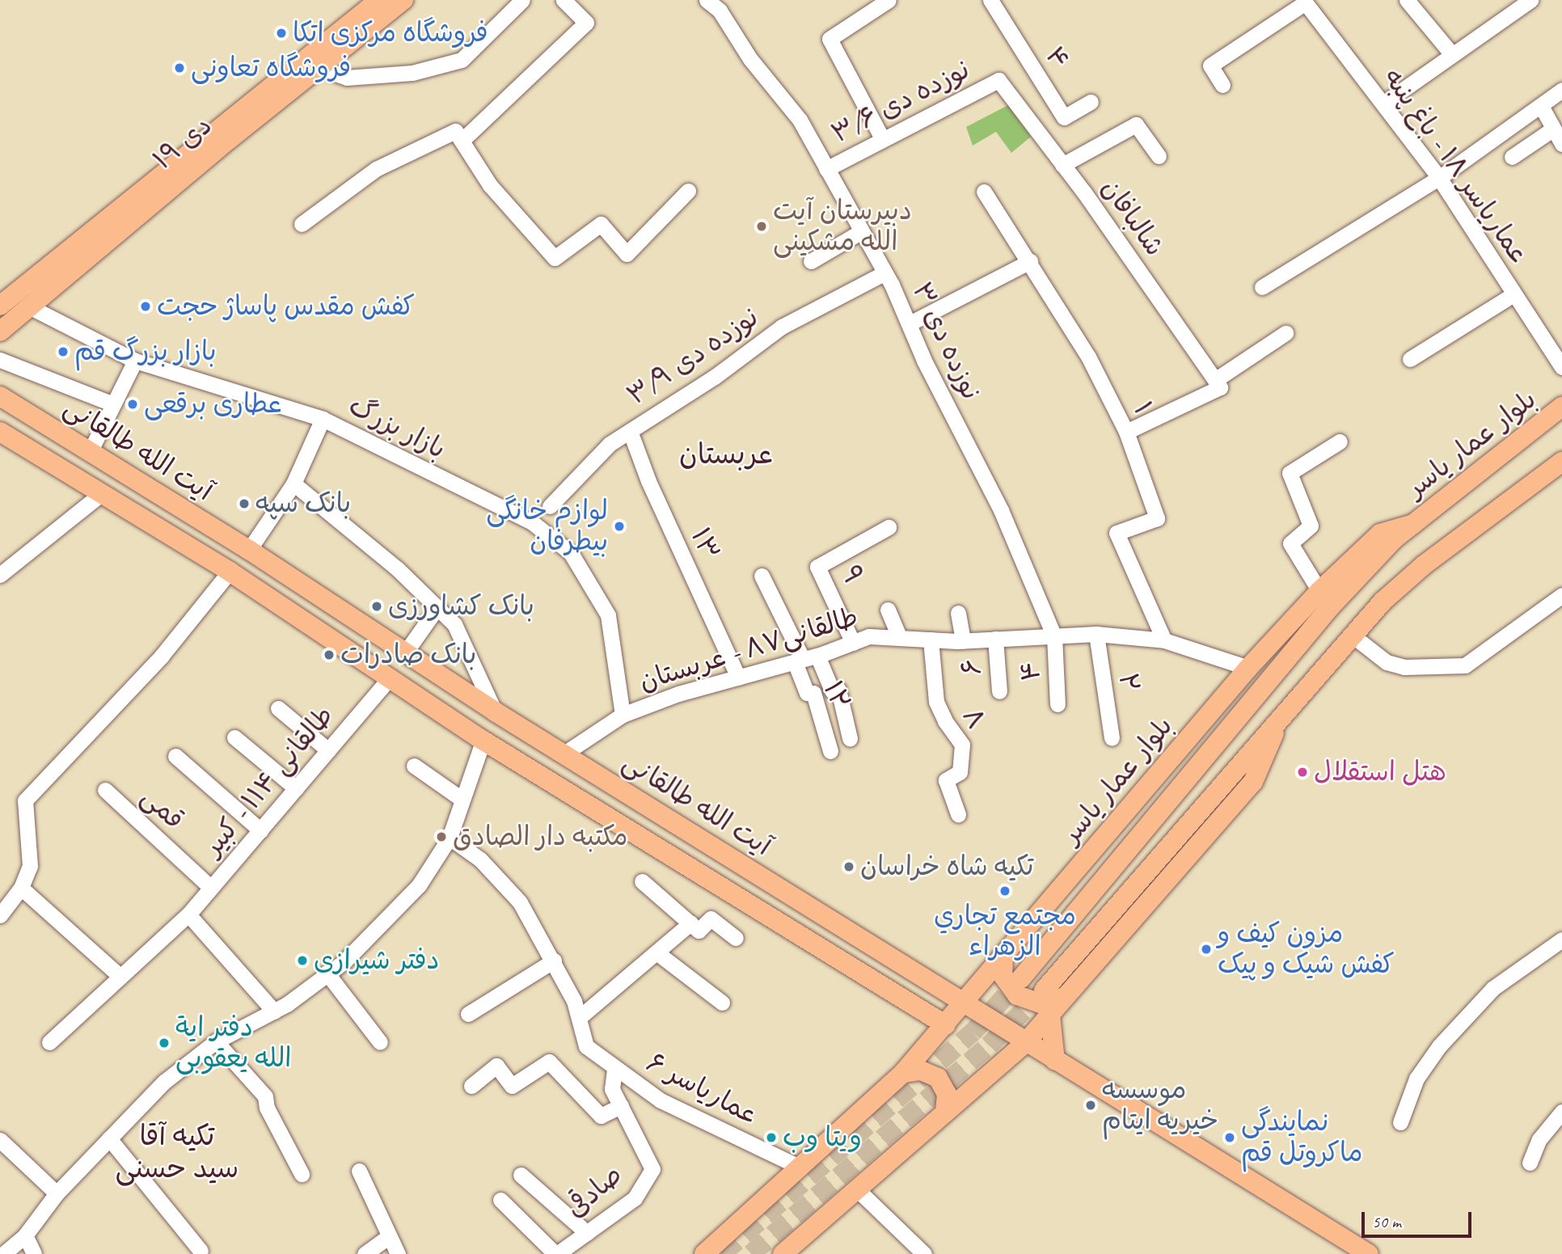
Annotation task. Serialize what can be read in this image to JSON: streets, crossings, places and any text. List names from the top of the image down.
{
  "streets": {
    "main road": ["۱۹ دی", "بلوار عمار یاسر", "آیت الله طالقانی"],
    "street": [
      "۴",
      "نوزده دی ۳/۶",
      "عماریاسر ۱۸ - باغ پنبه",
      "شالبافان",
      "نوزده دی ۳",
      "نوزده دی ۳/۹",
      "۱",
      "بازار بزرگ",
      "۱۳",
      "۹",
      "طالقانی۸۷ - عربستان",
      "۶",
      "۲",
      "۱۲",
      "۸",
      "طالقانی ۱۱۴ - کبیر",
      "قمی",
      "عماریاسر ۶",
      "صادقی"
    ]
  },
  "crossings": [
    ["۴", "نوزده دی ۳"],
    ["۴", "طالقانی۸۷ - عربستان"],
    ["نوزده دی ۳/۶", "شالبافان"],
    ["نوزده دی ۳/۶", "نوزده دی ۳"],
    ["۱۹ دی", "بازار بزرگ"],
    ["نوزده دی ۳", "نوزده دی ۳/۹"],
    ["نوزده دی ۳", "طالقانی۸۷ - عربستان"],
    ["نوزده دی ۳/۹", "۱۳"],
    ["۱", "طالقانی۸۷ - عربستان"],
    ["بازار بزرگ", "طالقانی۸۷ - عربستان"],
    ["بلوار عمار یاسر", "آیت الله طالقانی"],
    ["بلوار عمار یاسر", "طالقانی۸۷ - عربستان"],
    ["بلوار عمار یاسر", "عماریاسر ۶"],
    ["آیت الله طالقانی", "طالقانی۸۷ - عربستان"],
    ["آیت الله طالقانی", "طالقانی ۱۱۴ - کبیر"],
    ["۱۳", "طالقانی۸۷ - عربستان"],
    ["۹", "طالقانی۸۷ - عربستان"],
    ["طالقانی۸۷ - عربستان", "۶"],
    ["طالقانی۸۷ - عربستان", "۲"],
    ["طالقانی۸۷ - عربستان", "۱۲"],
    ["طالقانی۸۷ - عربستان", "۸"],
    ["طالقانی ۱۱۴ - کبیر", "قمی"],
    ["عماریاسر ۶", "صادقی"]
  ],
  "districts": ["عربستان", "تکیه آقا سید حسنی"],
  "places": [
    "فروشگاه مرکزی اتکا",
    "فروشگاه تعاونی",
    "دبیرستان آیت الله مشکینی",
    "کفش مقدس پاساژ حجت",
    "بازار بزرگ قم",
    "عطاری برقعی",
    "بانک سپه",
    "لوازم خانگی بیطرفان",
    "بانک کشاورزی",
    "بانک صادرات",
    "هتل استقلال",
    "مکتبه دار الصادق",
    "تکیه شاه خراسان",
    "مجتمع تجاري الزهراء",
    "مزون کیف و کفش شیک و پیک",
    "دفتر شیرازی",
    "دفتر ایة الله یعقوبی",
    "موسسه خیریه ایتام",
    "ویتا وب",
    "نمایندگی ماکروتل قم"
  ],
  "scale_bar": "50 m"
}
